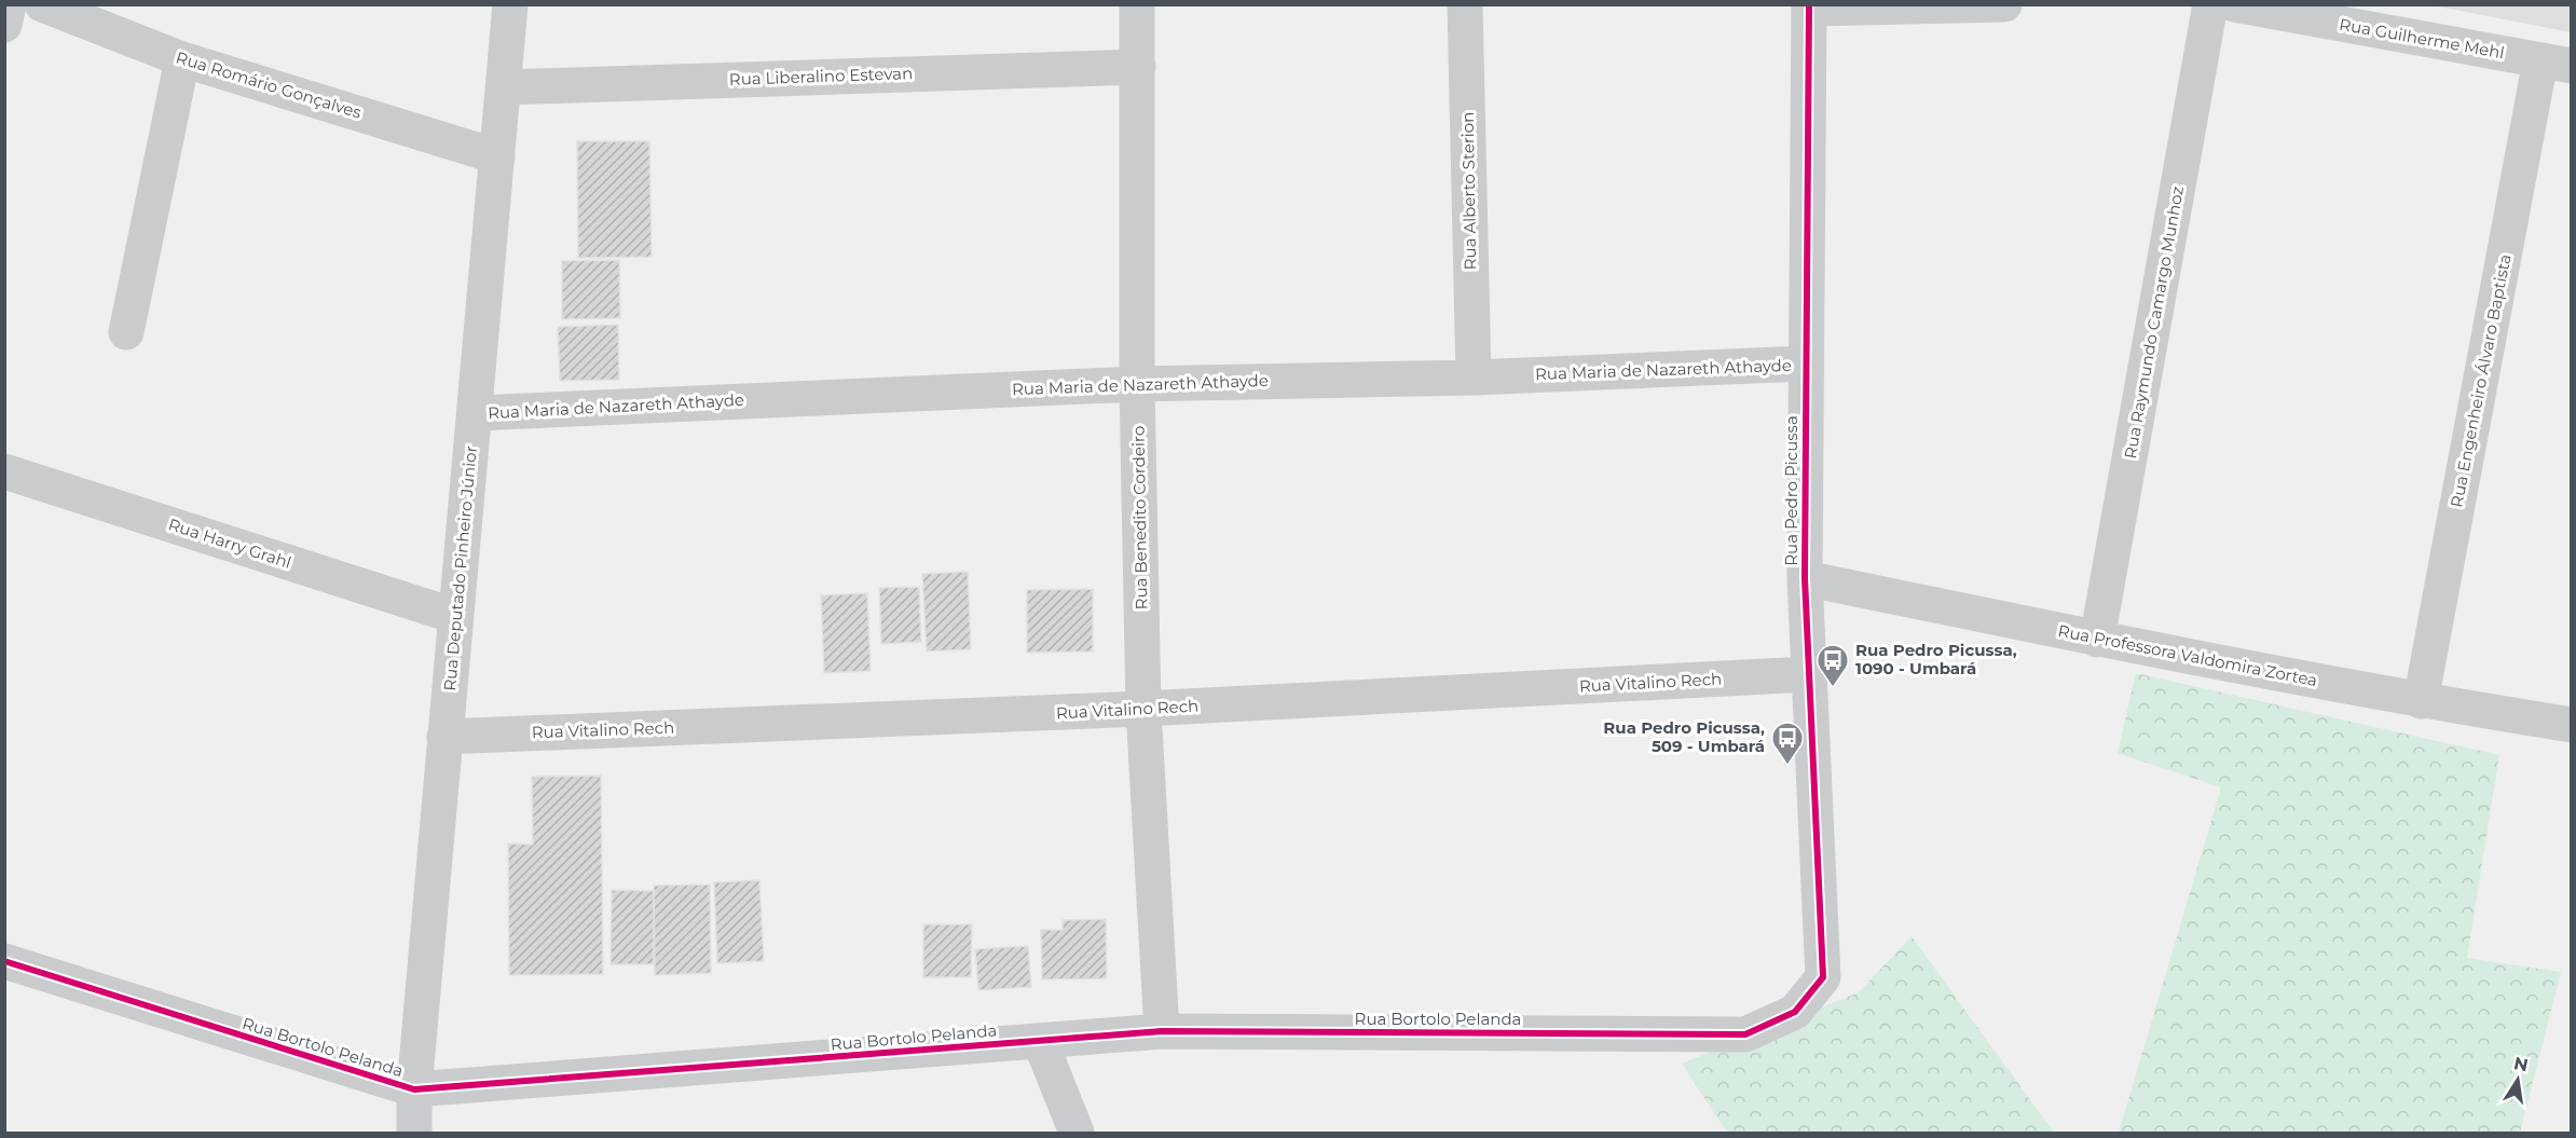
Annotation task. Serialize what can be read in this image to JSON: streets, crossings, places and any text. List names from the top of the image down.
{
  "streets": {
    "street": [
      "Rua Guilherme Mehl",
      "Rua Liberalino Estevan",
      "Rua Romário Gonçalves",
      "Rua Alberto Sterion",
      "Rua Raymundo Camargo Munhoz",
      "Rua Maria de Nazareth Athayde",
      "Rua Engenheiro Álvaro Baptista",
      "Rua Pedro Picussa",
      "Rua Benedito Cordeiro",
      "Rua Harry Grahl",
      "Rua Deputado Pinheiro Júnior",
      "Rua Professora Valdomira Zortea",
      "Rua Vitalino Rech",
      "Rua Bortolo Pelanda"
    ]
  },
  "crossings": [
    ["Rua Guilherme Mehl", "Rua Engenheiro Álvaro Baptista"],
    ["Rua Liberalino Estevan", "Rua Benedito Cordeiro"],
    ["Rua Liberalino Estevan", "Rua Deputado Pinheiro Júnior"],
    ["Rua Romário Gonçalves", "Rua Deputado Pinheiro Júnior"],
    ["Rua Alberto Sterion", "Rua Maria de Nazareth Athayde"],
    ["Rua Raymundo Camargo Munhoz", "Rua Professora Valdomira Zortea"],
    ["Rua Maria de Nazareth Athayde", "Rua Pedro Picussa"],
    ["Rua Maria de Nazareth Athayde", "Rua Benedito Cordeiro"],
    ["Rua Maria de Nazareth Athayde", "Rua Deputado Pinheiro Júnior"],
    ["Rua Engenheiro Álvaro Baptista", "Rua Professora Valdomira Zortea"],
    ["Rua Pedro Picussa", "Rua Professora Valdomira Zortea"],
    ["Rua Pedro Picussa", "Rua Vitalino Rech"],
    ["Rua Pedro Picussa", "Rua Bortolo Pelanda"],
    ["Rua Benedito Cordeiro", "Rua Vitalino Rech"],
    ["Rua Benedito Cordeiro", "Rua Bortolo Pelanda"],
    ["Rua Harry Grahl", "Rua Deputado Pinheiro Júnior"],
    ["Rua Deputado Pinheiro Júnior", "Rua Vitalino Rech"],
    ["Rua Deputado Pinheiro Júnior", "Rua Bortolo Pelanda"]
  ],
  "places": {
    "bus stop": ["Rua Pedro Picussa, 1090 - Umbará", "Rua Pedro Picussa, 509 - Umbará"]
  },
  "north": "top"
}
